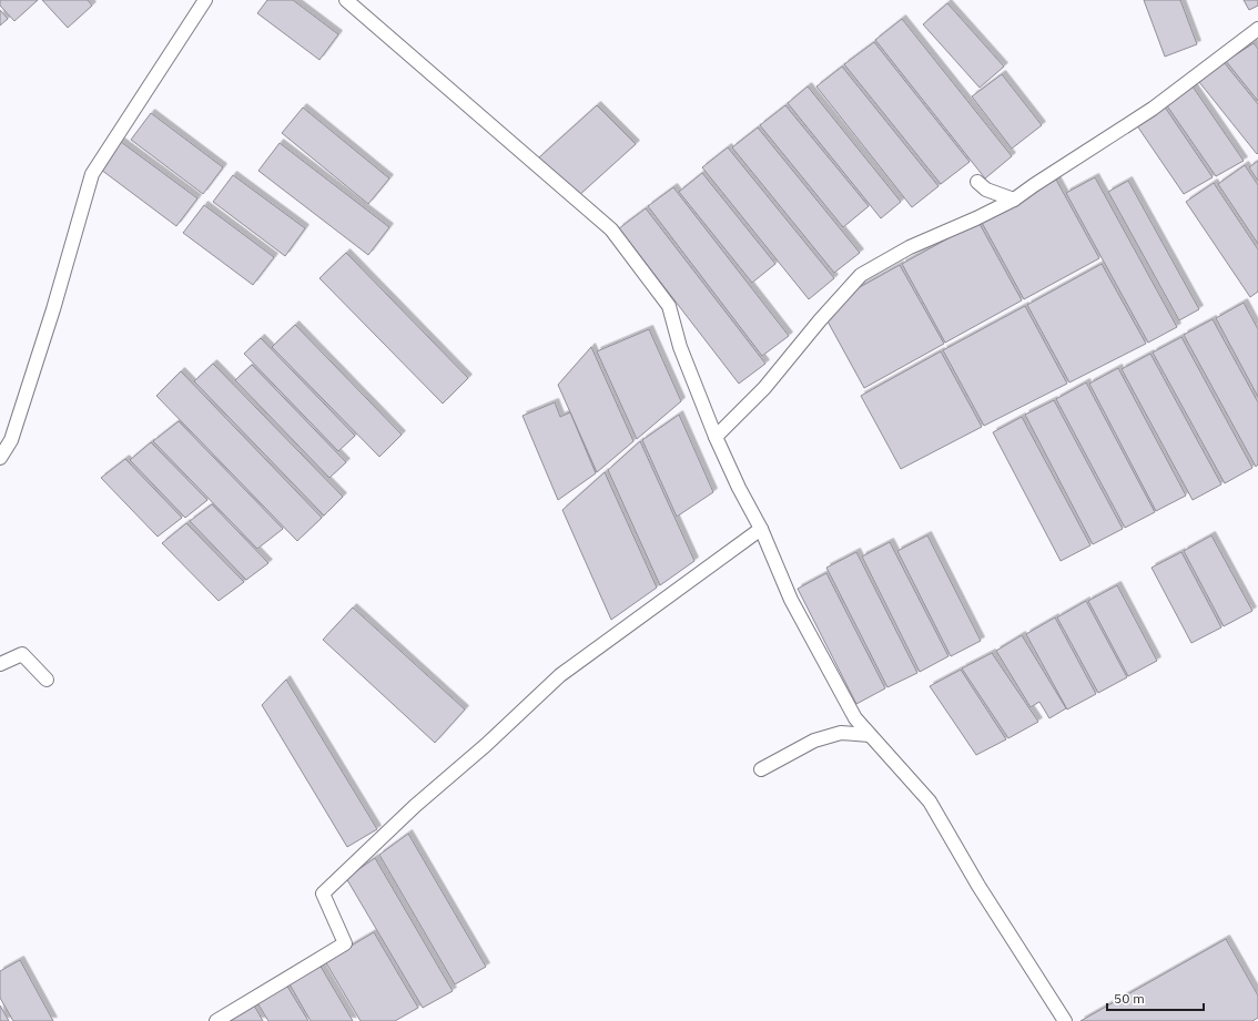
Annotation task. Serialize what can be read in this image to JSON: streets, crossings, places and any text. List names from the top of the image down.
{
  "scale_bar": "50 m"
}
